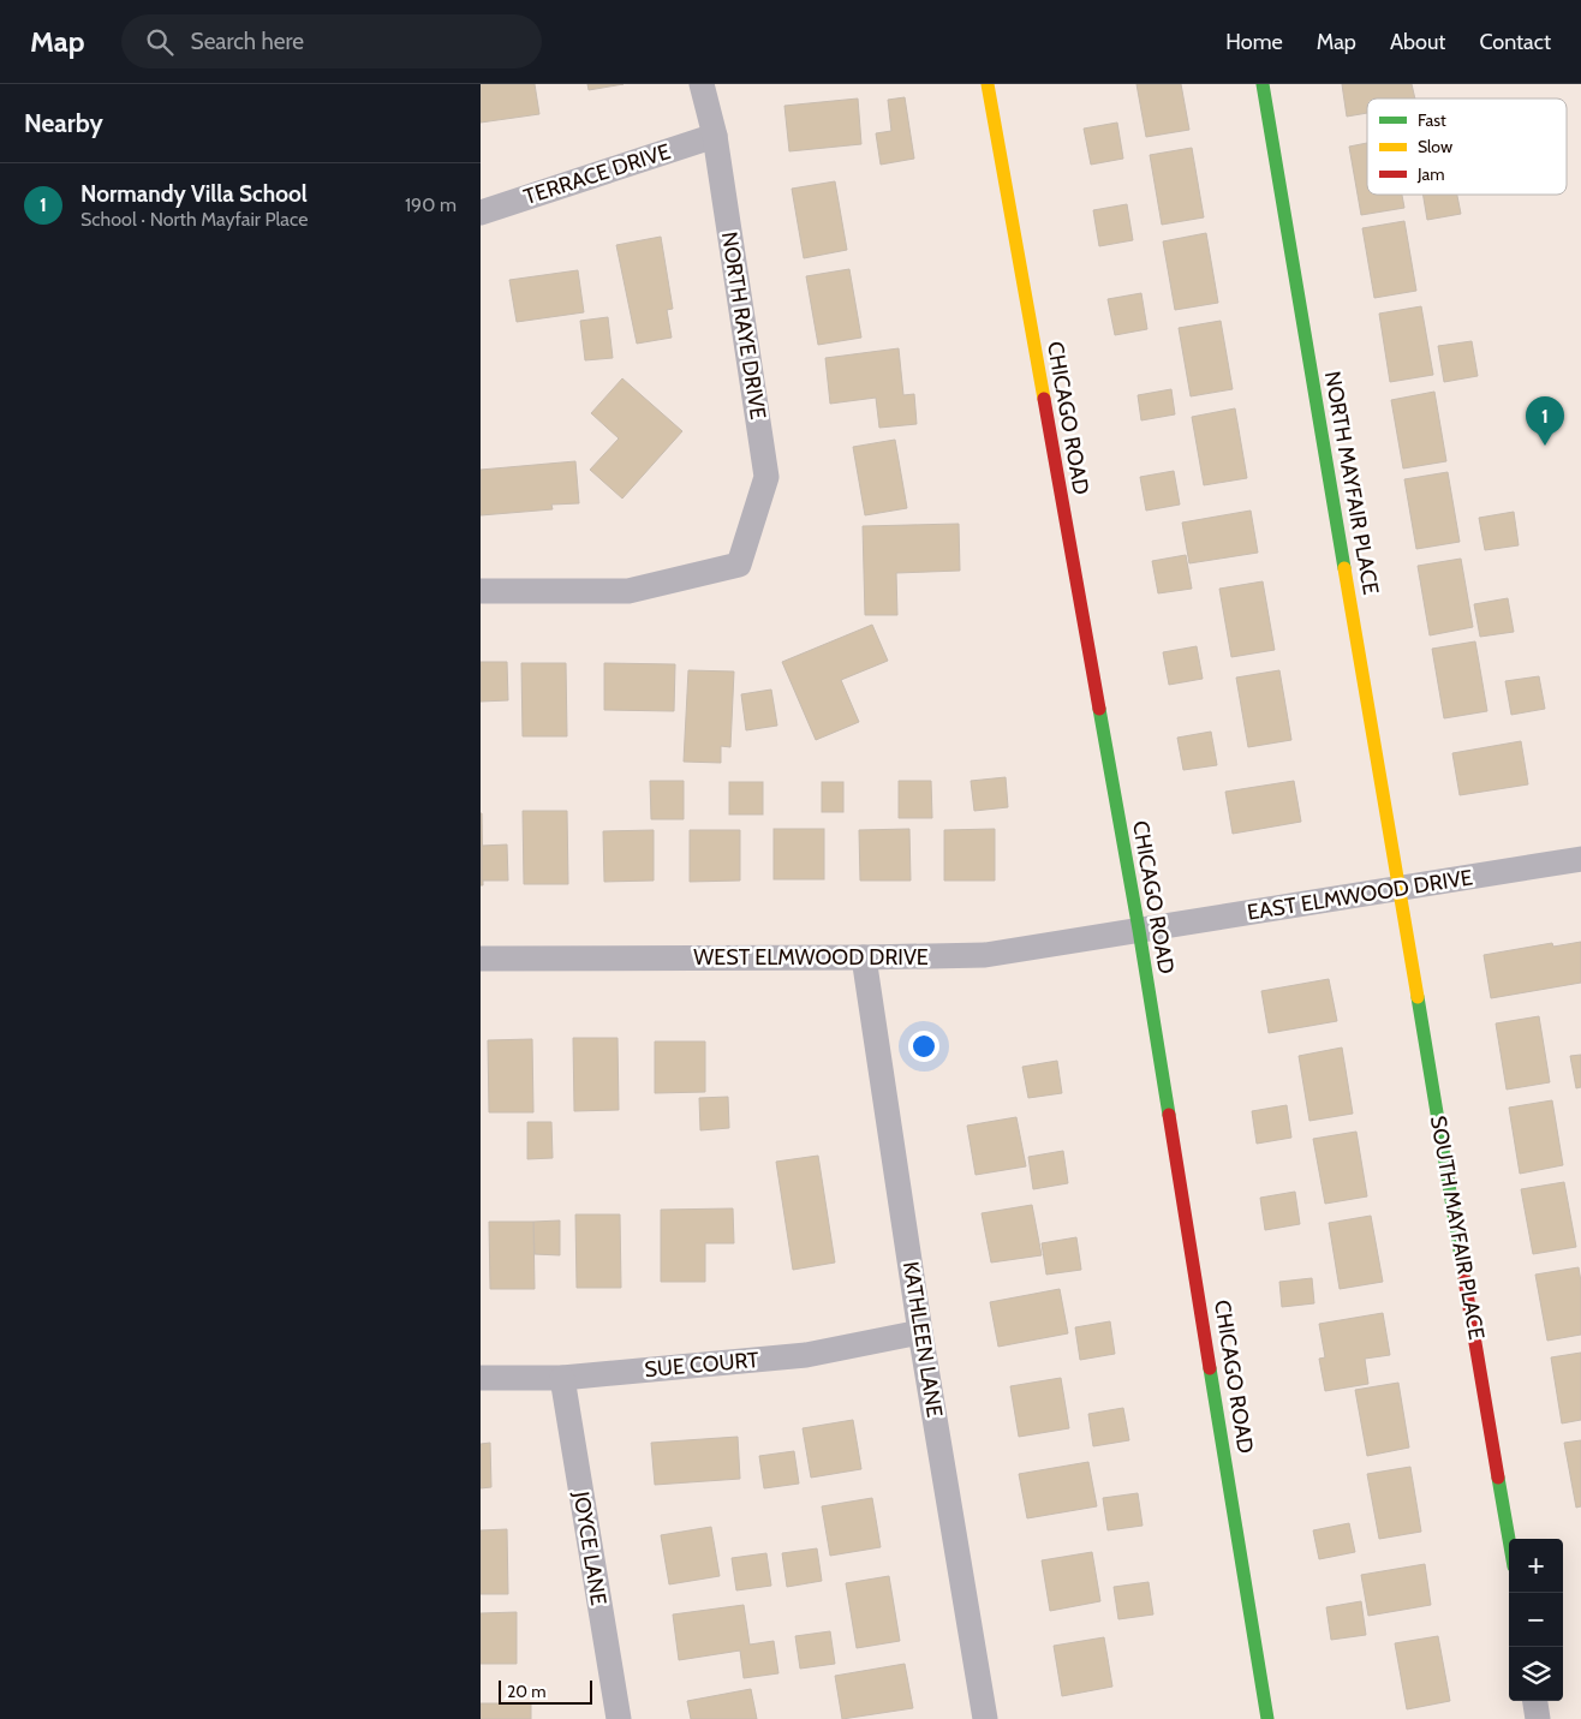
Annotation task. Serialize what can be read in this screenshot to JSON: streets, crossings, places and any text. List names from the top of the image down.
{
  "streets": {
    "street": [
      "TERRACE DRIVE",
      "NORTH RAYE DRIVE",
      "CHICAGO ROAD",
      "NORTH MAYFAIR PLACE",
      "EAST ELMWOOD DRIVE",
      "WEST ELMWOOD DRIVE",
      "SOUTH MAYFAIR PLACE",
      "KATHLEEN LANE",
      "SUE COURT",
      "JOYCE LANE"
    ]
  },
  "crossings": [
    ["TERRACE DRIVE", "NORTH RAYE DRIVE"],
    ["CHICAGO ROAD", "EAST ELMWOOD DRIVE"],
    ["CHICAGO ROAD", "WEST ELMWOOD DRIVE"],
    ["NORTH MAYFAIR PLACE", "EAST ELMWOOD DRIVE"],
    ["NORTH MAYFAIR PLACE", "SOUTH MAYFAIR PLACE"],
    ["EAST ELMWOOD DRIVE", "WEST ELMWOOD DRIVE"],
    ["EAST ELMWOOD DRIVE", "SOUTH MAYFAIR PLACE"],
    ["WEST ELMWOOD DRIVE", "KATHLEEN LANE"],
    ["KATHLEEN LANE", "SUE COURT"],
    ["SUE COURT", "JOYCE LANE"]
  ],
  "legend": ["Fast", "Slow", "Jam"],
  "scale_bar": "20 m",
  "page": {
    "header": "Map",
    "search": "Search here",
    "nav": [
      "Home",
      "Map",
      "About",
      "Contact"
    ],
    "heading": "Nearby",
    "list": [
      {
        "mark": "1",
        "name": "Normandy Villa School",
        "note": "School · North Mayfair Place",
        "value": "190 m"
      }
    ],
    "pins": "1",
    "map_buttons": ["+", "−"],
    "scale": "20 m"
  }
}
